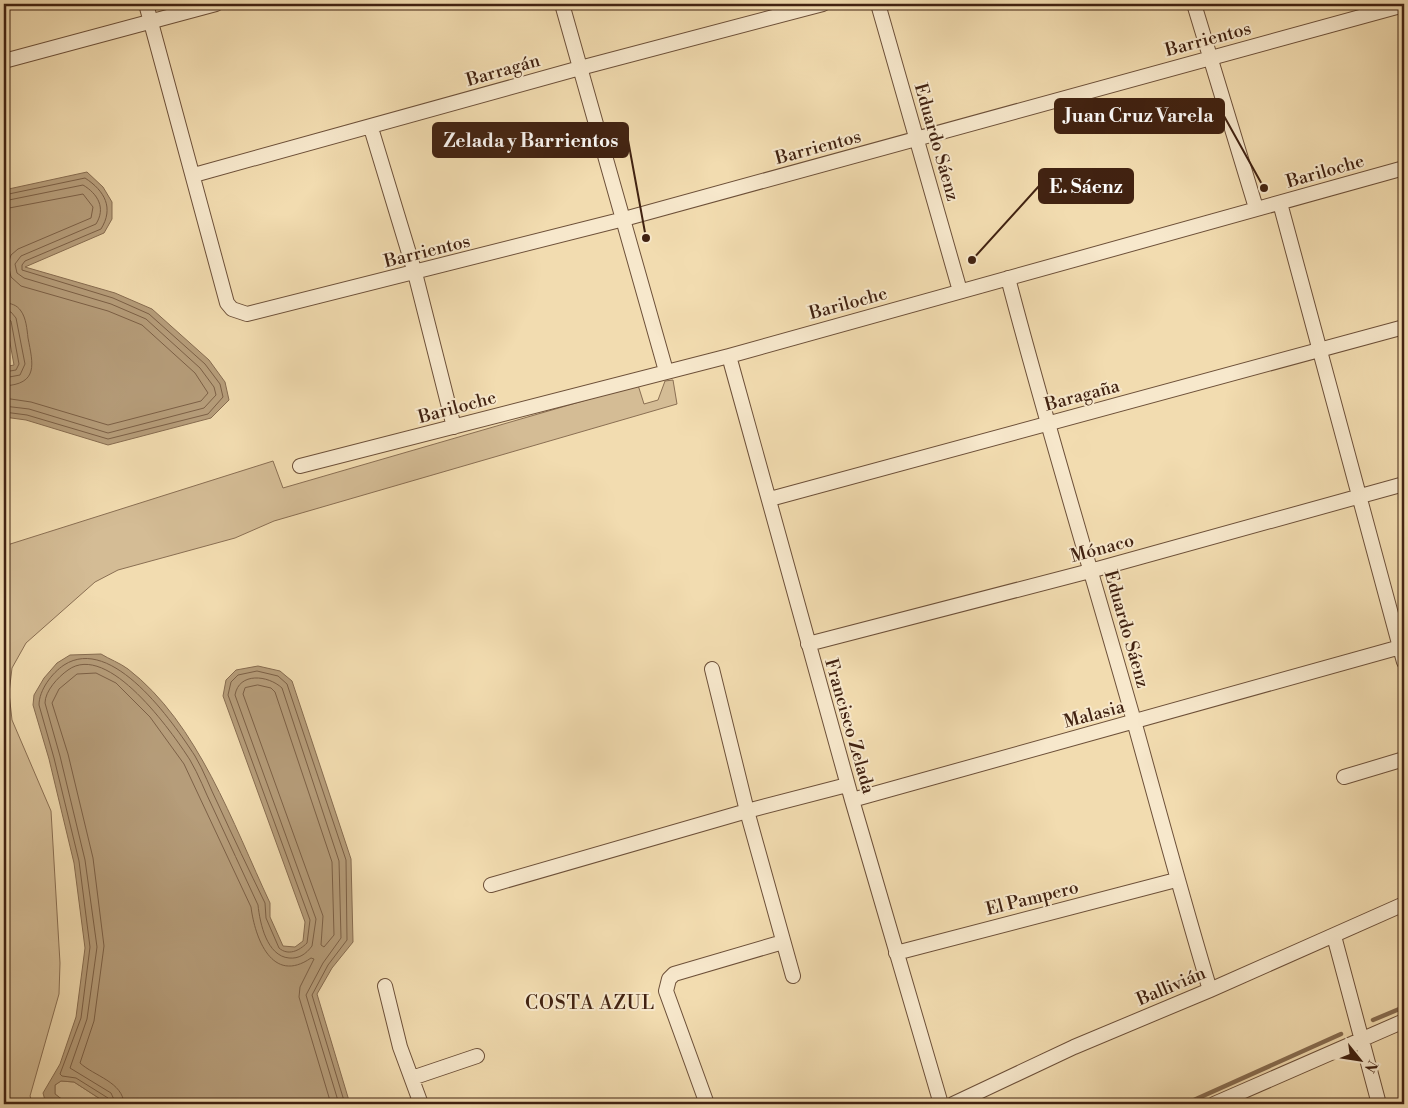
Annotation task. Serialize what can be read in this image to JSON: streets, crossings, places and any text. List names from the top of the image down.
{
  "streets": {
    "street": [
      "Barrientos",
      "Barragán",
      "Eduardo Sáenz",
      "Bariloche",
      "Baragaña",
      "Mónaco",
      "Malasia",
      "Francisco Zelada",
      "El Pampero",
      "Ballivián"
    ]
  },
  "crossings": [
    ["Barrientos", "Barragán"],
    ["Barrientos", "Eduardo Sáenz"],
    ["Eduardo Sáenz", "Bariloche"],
    ["Eduardo Sáenz", "Baragaña"],
    ["Eduardo Sáenz", "Mónaco"],
    ["Eduardo Sáenz", "Malasia"],
    ["Eduardo Sáenz", "El Pampero"],
    ["Eduardo Sáenz", "Ballivián"],
    ["Bariloche", "Francisco Zelada"],
    ["Baragaña", "Francisco Zelada"],
    ["Mónaco", "Francisco Zelada"],
    ["Malasia", "Francisco Zelada"],
    ["Francisco Zelada", "El Pampero"]
  ],
  "districts": ["COSTA AZUL"],
  "places": ["Juan Cruz Varela", "Zelada y Barrientos", "E. Sáenz"],
  "north": "bottom right"
}
